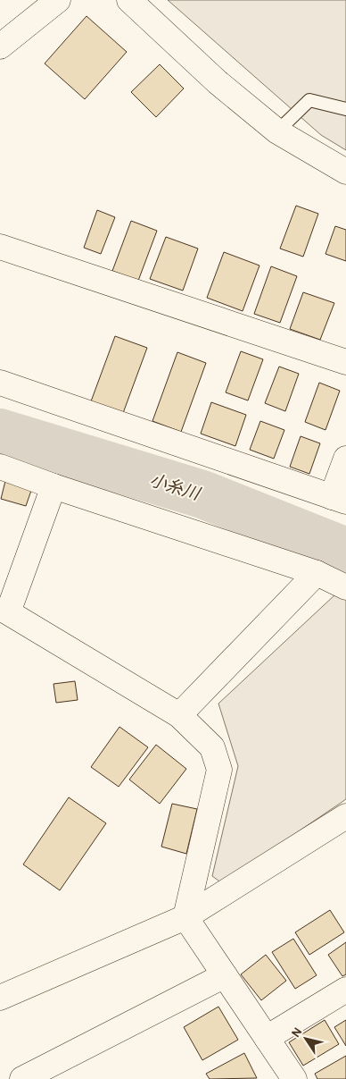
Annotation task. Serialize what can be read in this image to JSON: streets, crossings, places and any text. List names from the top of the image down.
{
  "water": ["小糸川"],
  "north": "top left"
}
